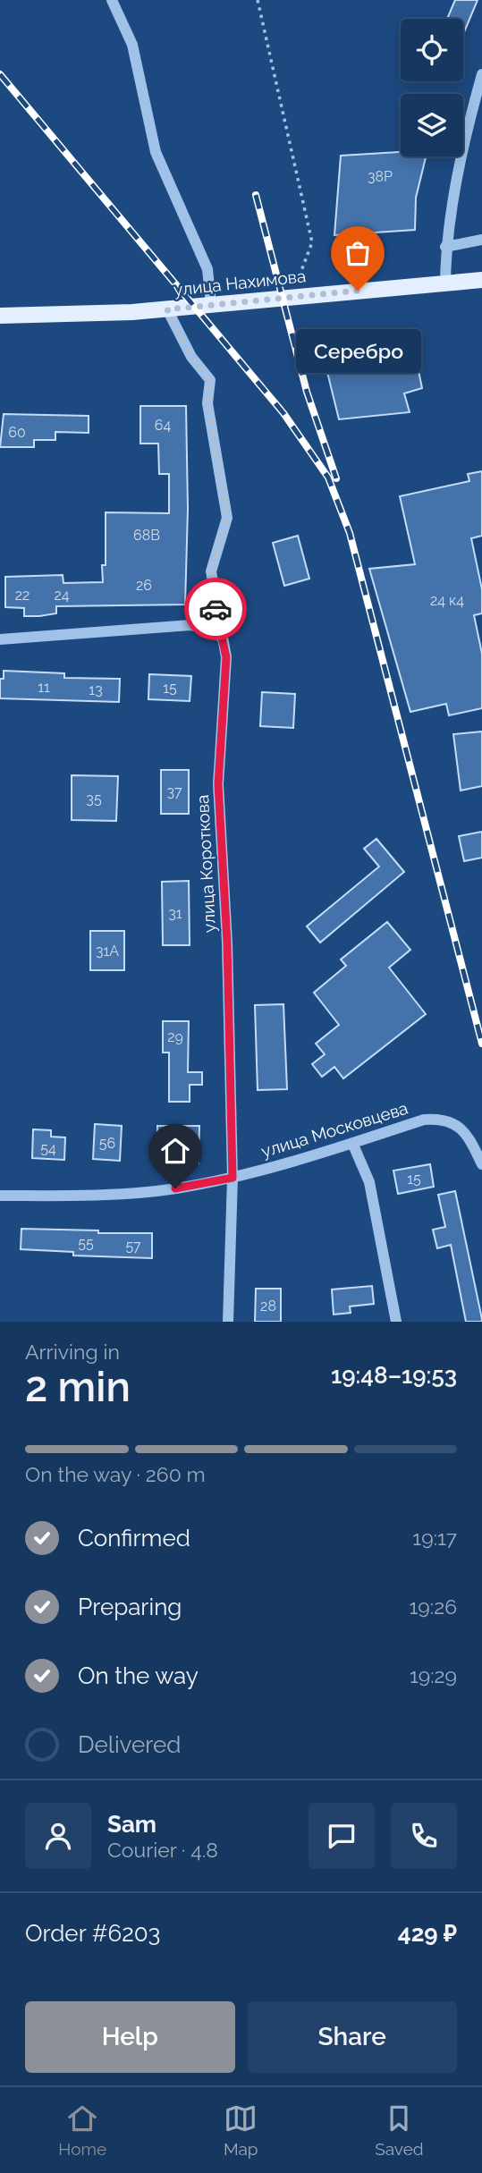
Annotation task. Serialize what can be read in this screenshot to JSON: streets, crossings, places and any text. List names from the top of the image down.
{
  "streets": {
    "main road": ["улица Нахимова"],
    "street": ["улица Короткова", "улица Московцева"]
  },
  "crossings": [
    ["улица Нахимова", "улица Короткова"],
    ["улица Короткова", "улица Московцева"]
  ],
  "places": ["Серебро"],
  "house_numbers": [
    "38Р",
    "64",
    "60",
    "68В",
    "26",
    "22",
    "24",
    "24 к4",
    "11",
    "15",
    "13",
    "37",
    "35",
    "31",
    "31А",
    "29",
    "56",
    "54",
    "15",
    "55",
    "57",
    "28"
  ],
  "page": {
    "bubble": "Серебро",
    "heading": ["2 min", "Arriving in", "19:48–19:53"],
    "panel": [
      "Sam",
      "Courier · 4.8",
      "Order #6203",
      "429 ₽"
    ],
    "bar": "On the way · 260 m",
    "list": [
      ["Confirmed", "19:17"],
      ["Preparing", "19:26"],
      ["On the way", "19:29"],
      "Delivered"
    ],
    "buttons": ["Help", "Share"],
    "tabs": ["Home", "Map", "Saved"]
  }
}
